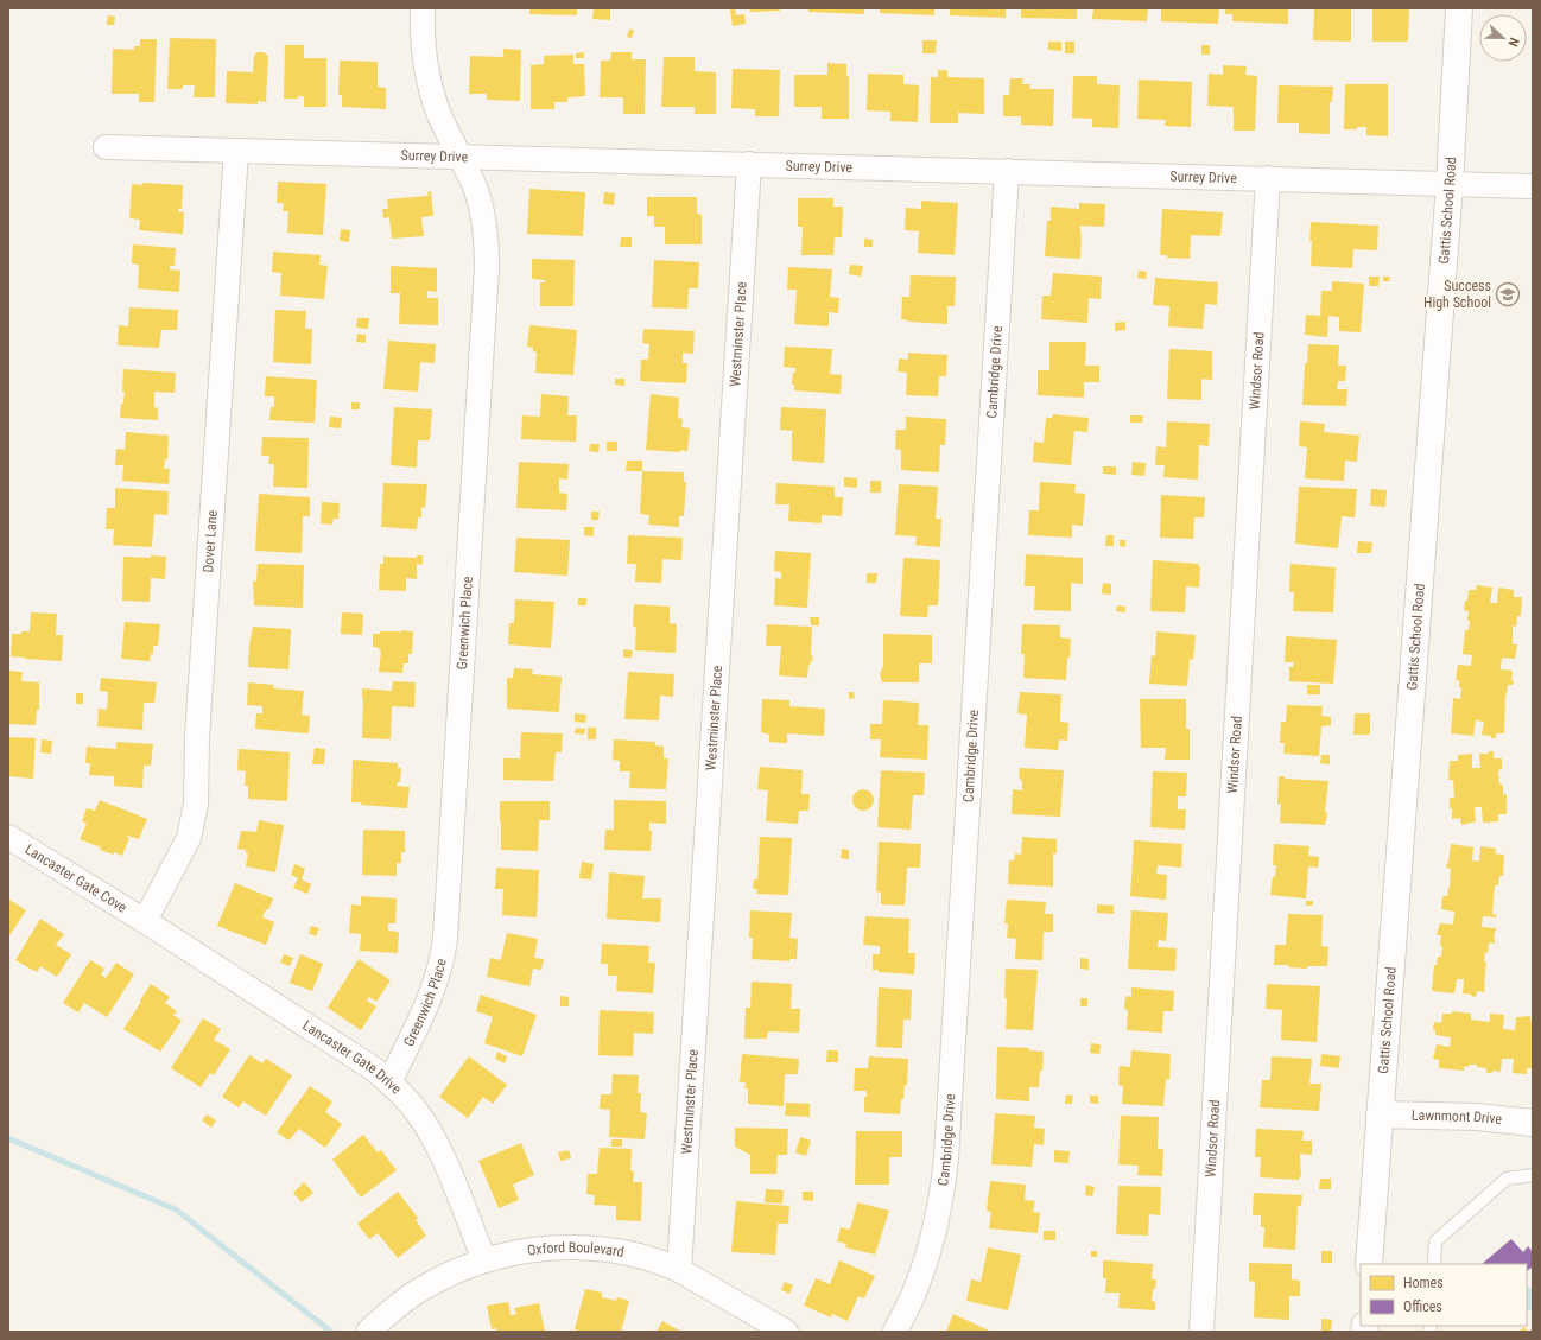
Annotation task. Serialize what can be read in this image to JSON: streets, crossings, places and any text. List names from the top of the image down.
{
  "streets": {
    "main road": ["Gattis School Road", "Lawnmont Drive"],
    "street": [
      "Surrey Drive",
      "Westminster Place",
      "Cambridge Drive",
      "Windsor Road",
      "Dover Lane",
      "Greenwich Place",
      "Lancaster Gate Cove",
      "Lancaster Gate Drive",
      "Oxford Boulevard"
    ]
  },
  "crossings": [
    ["Surrey Drive", "Gattis School Road"],
    ["Surrey Drive", "Westminster Place"],
    ["Surrey Drive", "Cambridge Drive"],
    ["Surrey Drive", "Windsor Road"],
    ["Surrey Drive", "Dover Lane"],
    ["Surrey Drive", "Greenwich Place"],
    ["Gattis School Road", "Lawnmont Drive"],
    ["Westminster Place", "Oxford Boulevard"],
    ["Dover Lane", "Lancaster Gate Cove"],
    ["Dover Lane", "Lancaster Gate Drive"],
    ["Greenwich Place", "Lancaster Gate Drive"],
    ["Lancaster Gate Cove", "Lancaster Gate Drive"],
    ["Lancaster Gate Drive", "Oxford Boulevard"]
  ],
  "places": {
    "school or university": ["Success High School"]
  },
  "legend": ["Homes", "Offices"],
  "north": "right"
}
